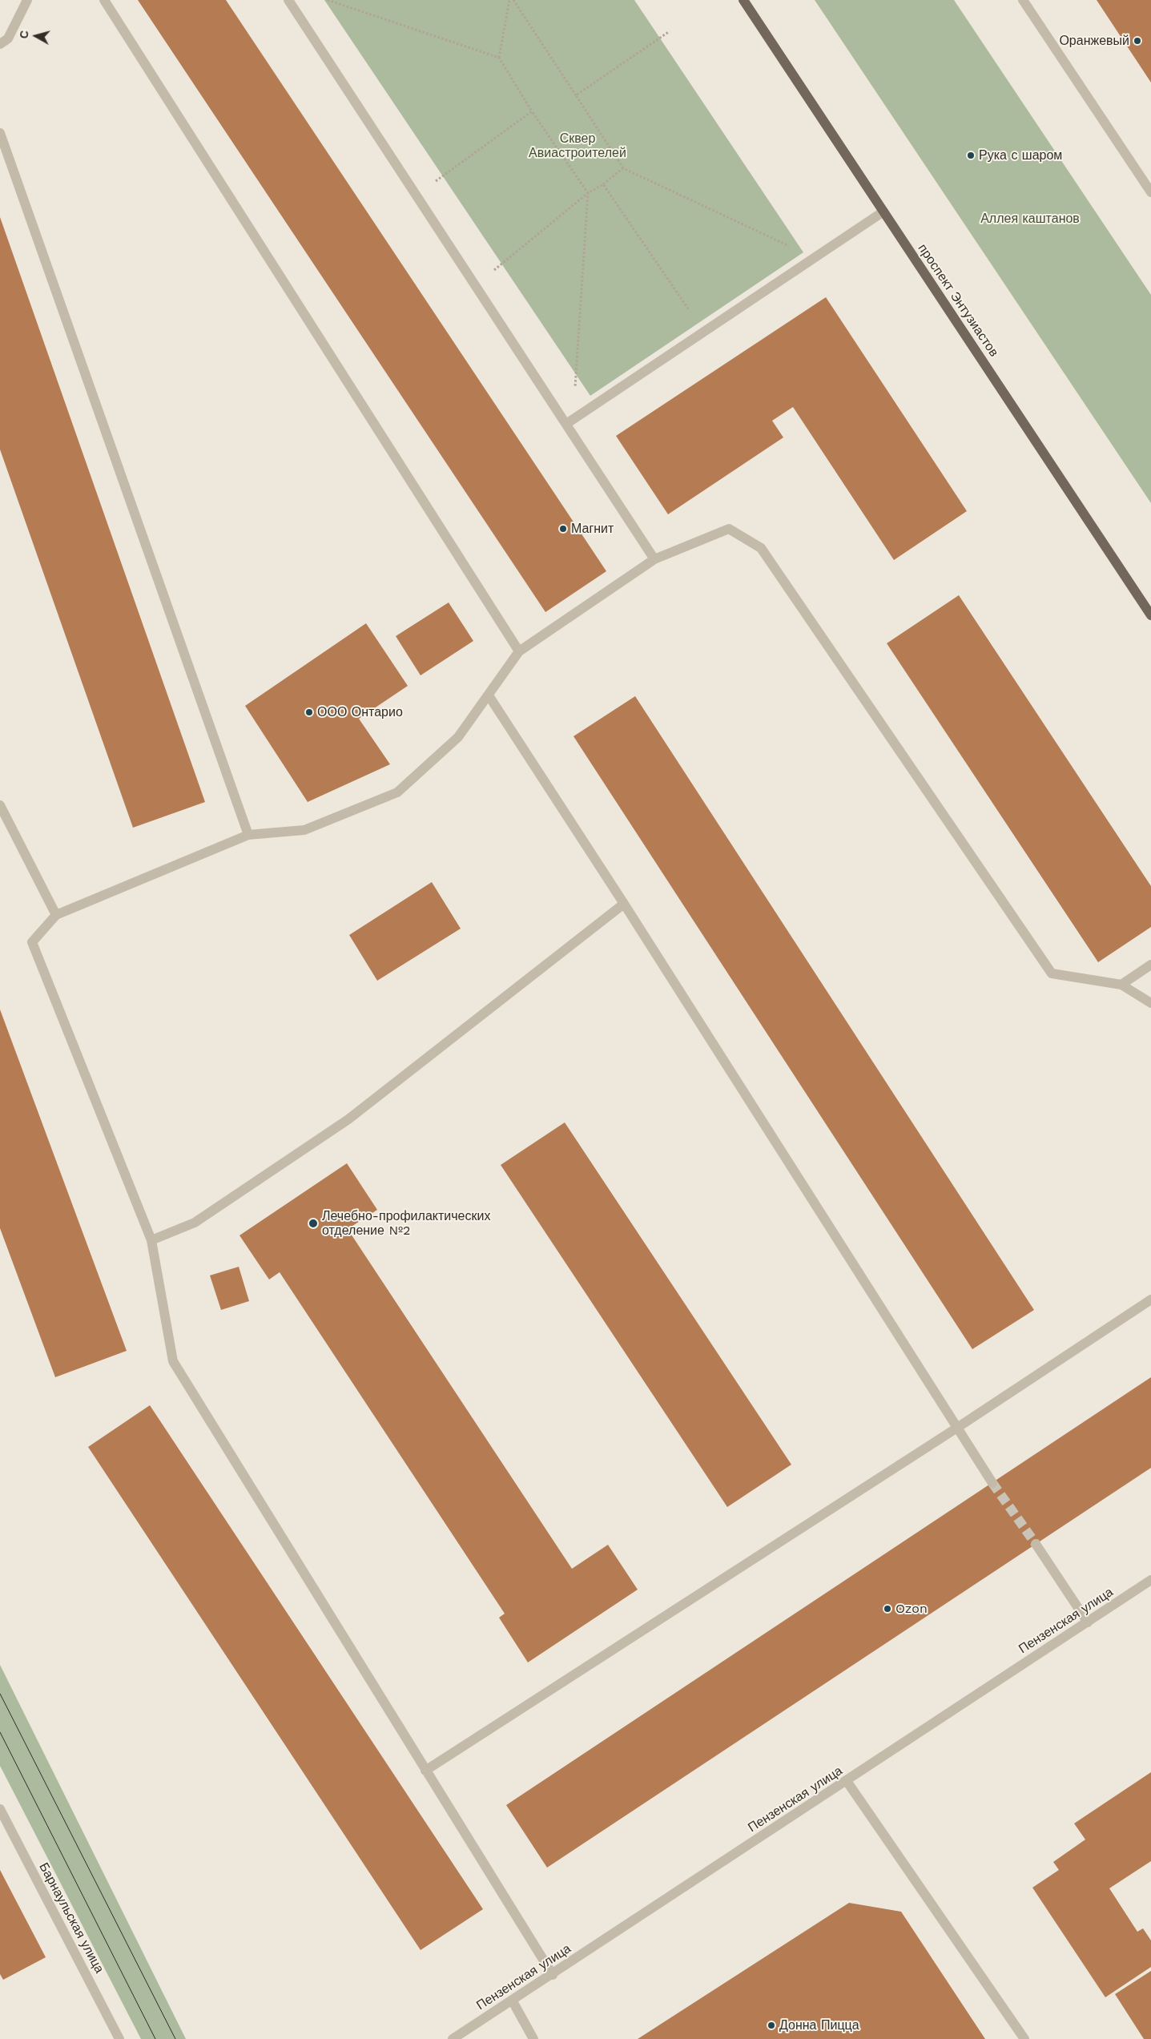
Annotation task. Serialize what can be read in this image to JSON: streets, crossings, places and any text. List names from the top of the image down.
{
  "streets": {
    "main road": ["проспект Энтузиастов"],
    "street": ["Пензенская улица", "Барнаульская улица"]
  },
  "parks": ["Сквер Авиастроителей", "Аллея каштанов"],
  "places": [
    "Оранжевый",
    "Рука с шаром",
    "Магнит",
    "ООО Онтарио",
    "Лечебно-профилактических отделение №2",
    "Ozon",
    "Донна Пицца"
  ],
  "north": "left"
}
